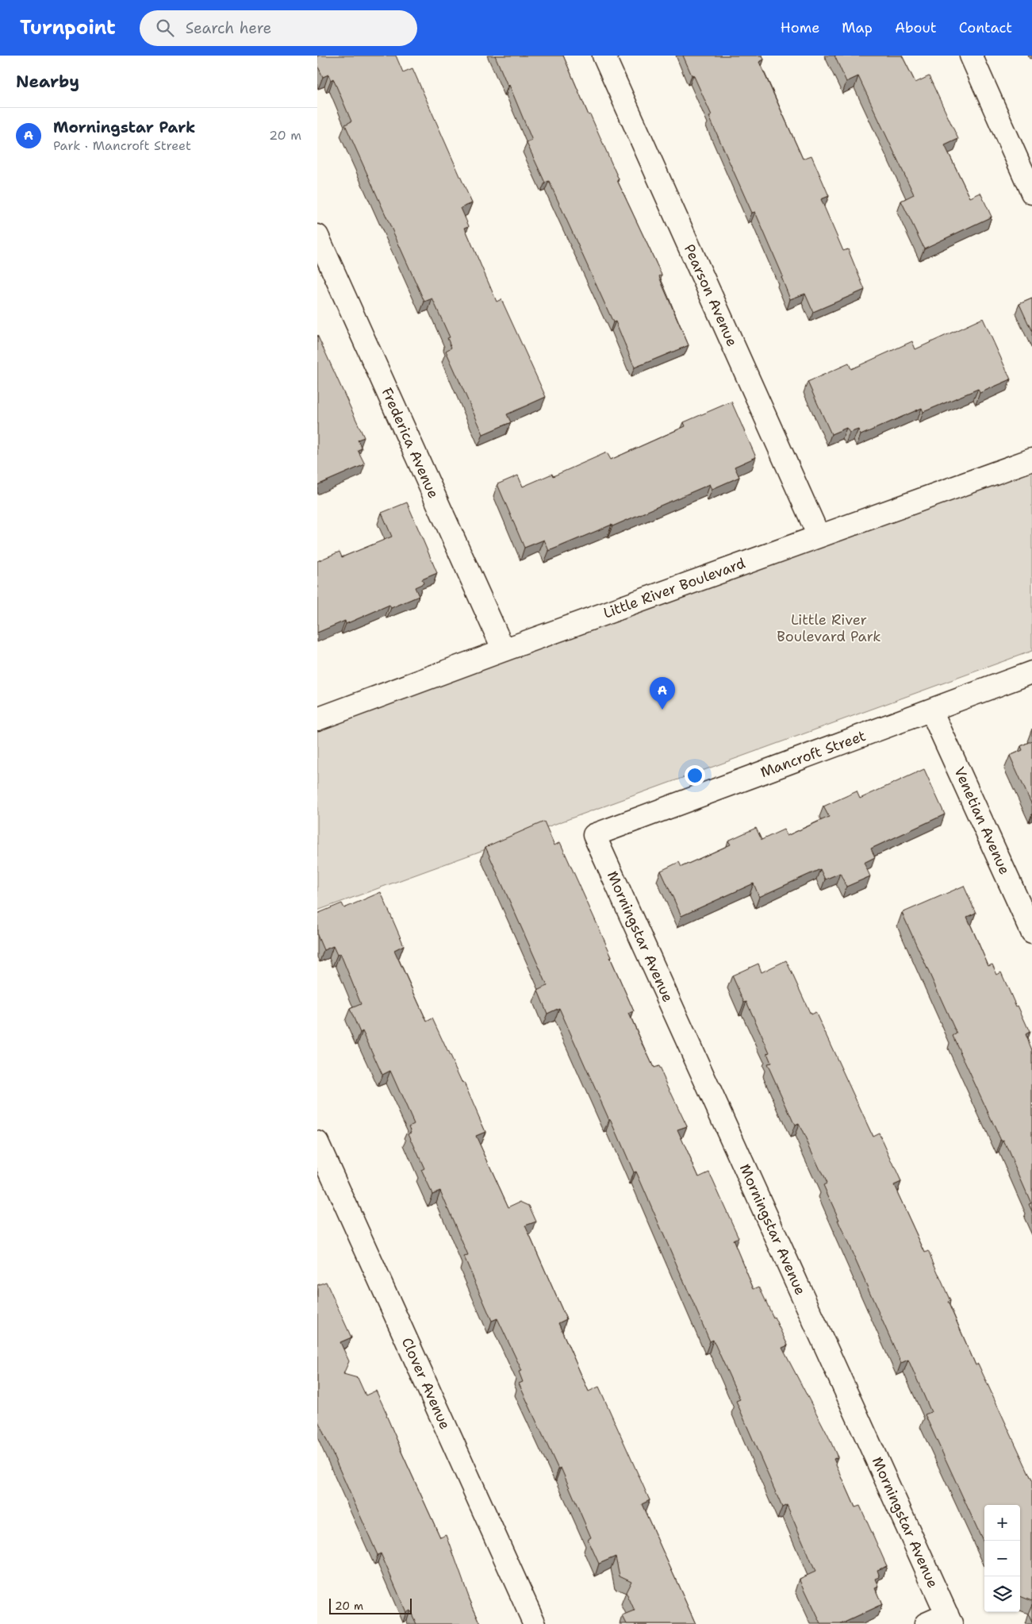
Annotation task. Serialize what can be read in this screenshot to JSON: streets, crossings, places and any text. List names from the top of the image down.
{
  "streets": {
    "street": [
      "Pearson Avenue",
      "Frederica Avenue",
      "Little River Boulevard",
      "Mancroft Street",
      "Venetian Avenue",
      "Morningstar Avenue",
      "Clover Avenue"
    ]
  },
  "crossings": [
    ["Pearson Avenue", "Little River Boulevard"],
    ["Frederica Avenue", "Little River Boulevard"],
    ["Mancroft Street", "Venetian Avenue"],
    ["Mancroft Street", "Morningstar Avenue"]
  ],
  "parks": ["Little River Boulevard Park"],
  "scale_bar": "20 m",
  "page": {
    "header": "Turnpoint",
    "search": "Search here",
    "nav": [
      "Home",
      "Map",
      "About",
      "Contact"
    ],
    "heading": "Nearby",
    "list": [
      {
        "mark": "A",
        "name": "Morningstar Park",
        "note": "Park · Mancroft Street",
        "value": "20 m"
      }
    ],
    "pins": "A",
    "map_buttons": ["+", "−"],
    "scale": "20 m"
  }
}
